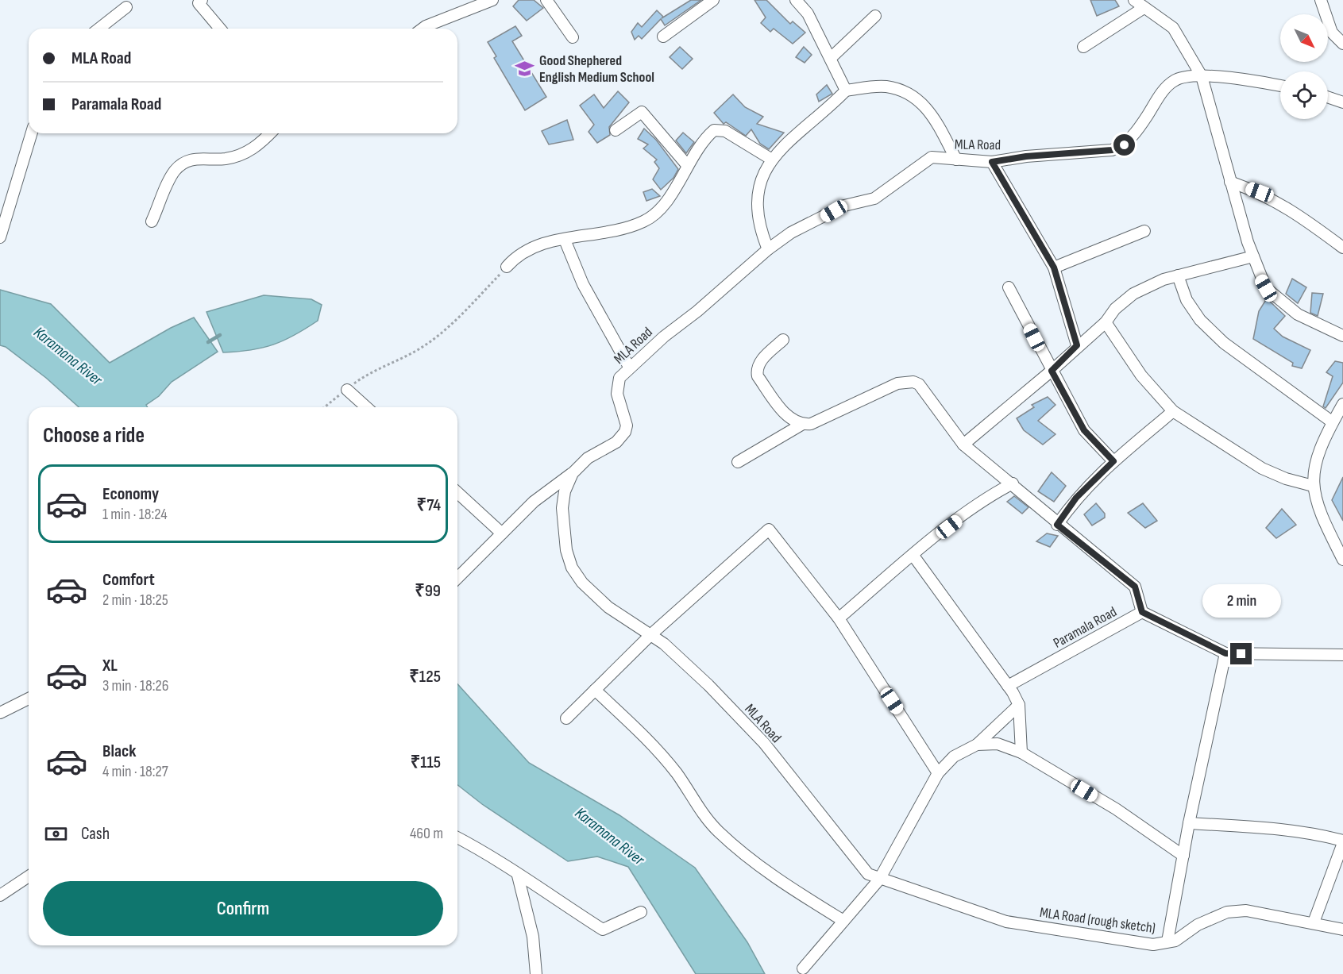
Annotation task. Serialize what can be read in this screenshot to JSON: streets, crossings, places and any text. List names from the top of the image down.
{
  "streets": {
    "street": ["MLA Road", "Paramala Road", "MLA Road (rough sketch)"]
  },
  "crossings": [
    ["MLA Road", "MLA Road (rough sketch)"]
  ],
  "water": ["Karamana River"],
  "places": {
    "school or university": ["Good Shephered English Medium School"]
  },
  "north": "bottom right",
  "page": {
    "banner": ["MLA Road", "Paramala Road"],
    "heading": "Choose a ride",
    "list": [
      {
        "name": "Economy",
        "note": "1 min · 18:24",
        "value": "₹74"
      },
      {
        "name": "Comfort",
        "note": "2 min · 18:25",
        "value": "₹99"
      },
      {
        "name": "XL",
        "note": "3 min · 18:26",
        "value": "₹125"
      },
      {
        "name": "Black",
        "note": "4 min · 18:27",
        "value": "₹115"
      }
    ],
    "bubble": "2 min",
    "pay": ["Cash", "460 m"],
    "buttons": "Confirm"
  }
}
